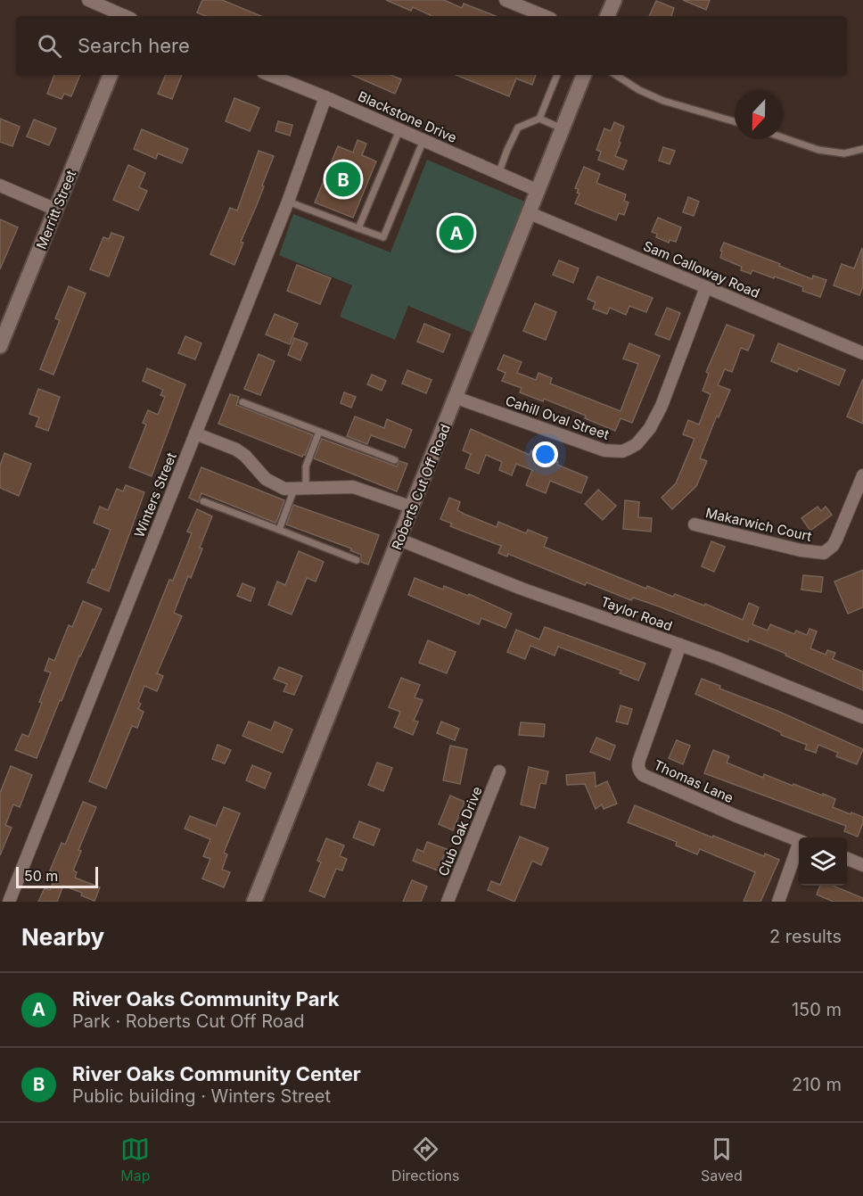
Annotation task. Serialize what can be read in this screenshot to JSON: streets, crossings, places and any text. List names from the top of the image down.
{
  "streets": {
    "street": [
      "Blackstone Drive",
      "Merritt Street",
      "Sam Calloway Road",
      "Cahill Oval Street",
      "Roberts Cut Off Road",
      "Winters Street",
      "Makarwich Court",
      "Taylor Road",
      "Thomas Lane",
      "Club Oak Drive"
    ]
  },
  "crossings": [
    ["Blackstone Drive", "Roberts Cut Off Road"],
    ["Blackstone Drive", "Winters Street"],
    ["Sam Calloway Road", "Cahill Oval Street"],
    ["Sam Calloway Road", "Roberts Cut Off Road"],
    ["Cahill Oval Street", "Roberts Cut Off Road"],
    ["Roberts Cut Off Road", "Taylor Road"],
    ["Taylor Road", "Thomas Lane"]
  ],
  "scale_bar": "50 m",
  "north": "bottom",
  "page": {
    "search": "Search here",
    "pins": ["B", "A"],
    "scale": "50 m",
    "heading": ["Nearby", "2 results"],
    "list": [
      {
        "mark": "A",
        "name": "River Oaks Community Park",
        "note": "Park · Roberts Cut Off Road",
        "value": "150 m"
      },
      {
        "mark": "B",
        "name": "River Oaks Community Center",
        "note": "Public building · Winters Street",
        "value": "210 m"
      }
    ],
    "nav": ["Map", "Directions", "Saved"]
  }
}
